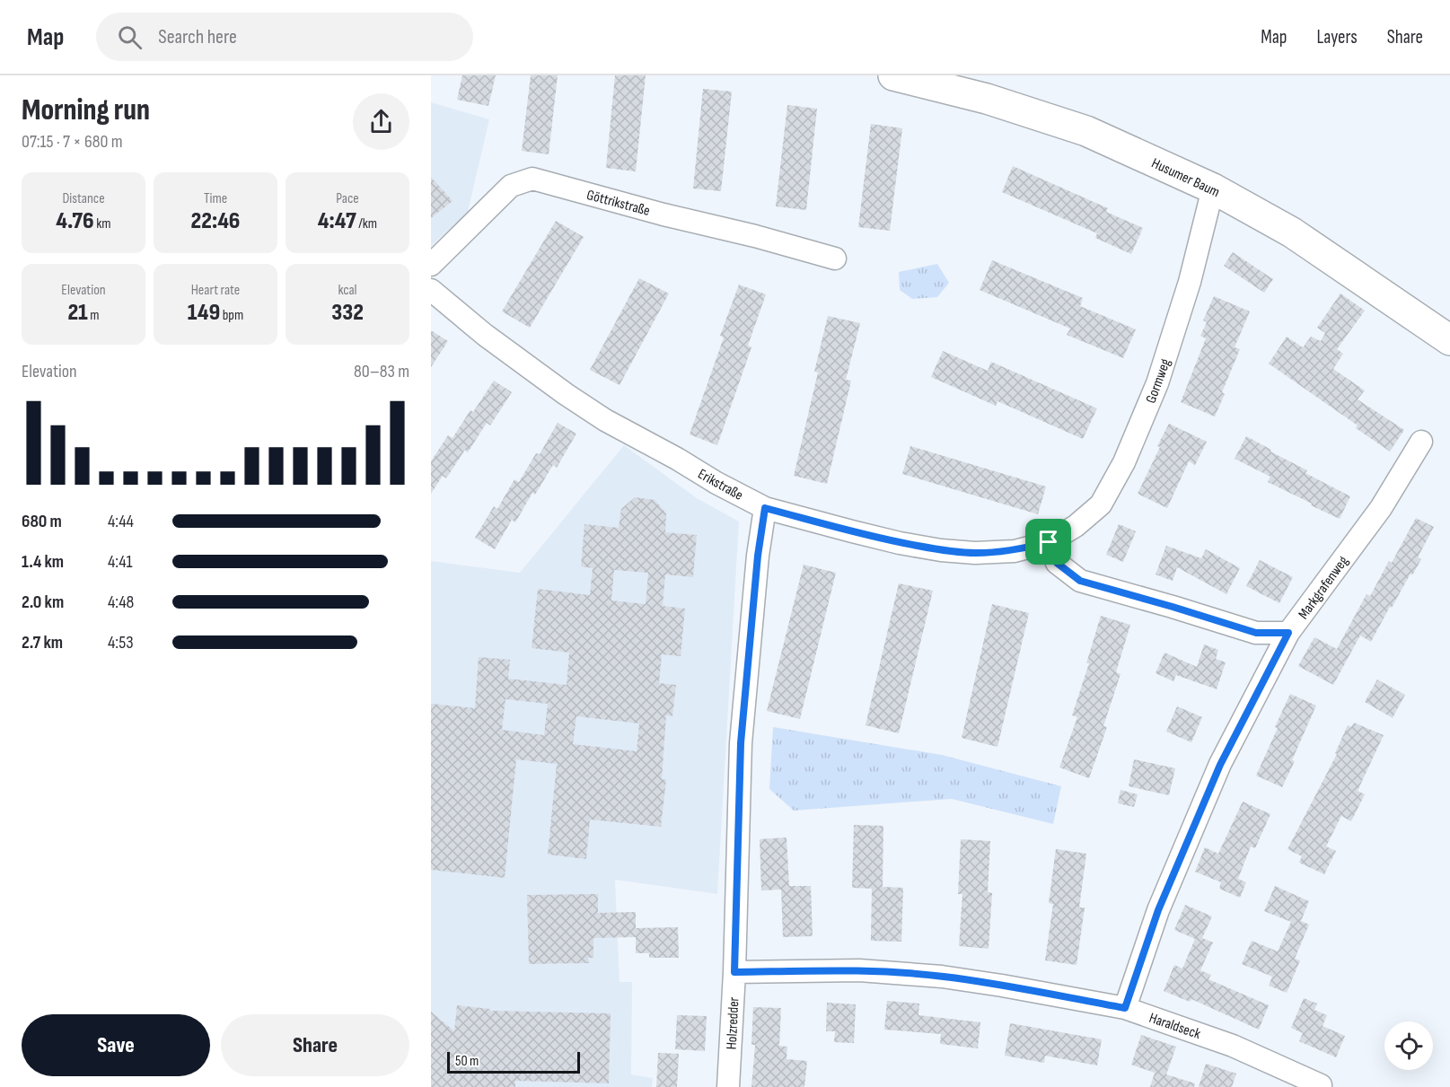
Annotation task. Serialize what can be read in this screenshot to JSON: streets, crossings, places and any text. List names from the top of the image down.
{
  "streets": {
    "street": [
      "Husumer Baum",
      "Göttrikstraße",
      "Gormweg",
      "Erikstraße",
      "Markgrafenweg",
      "Holzredder",
      "Haraldseck"
    ]
  },
  "crossings": [
    ["Husumer Baum", "Gormweg"],
    ["Gormweg", "Erikstraße"],
    ["Erikstraße", "Holzredder"],
    ["Markgrafenweg", "Haraldseck"],
    ["Holzredder", "Haraldseck"]
  ],
  "scale_bar": "50 m",
  "page": {
    "header": "Map",
    "search": "Search here",
    "nav": ["Map", "Layers", "Share"],
    "heading": ["Morning run", "07:15 · 7 × 680 m"],
    "stats": [
      ["Distance", "4.76 km"],
      ["Time", "22:46"],
      ["Pace", "4:47 /km"],
      ["Elevation", "21 m"],
      ["Heart rate", "149 bpm"],
      ["kcal", "332"]
    ],
    "chart": ["Elevation", "80–83 m"],
    "list": [
      {
        "name": "680 m",
        "note": "4:44"
      },
      {
        "name": "1.4 km",
        "note": "4:41"
      },
      {
        "name": "2.0 km",
        "note": "4:48"
      },
      {
        "name": "2.7 km",
        "note": "4:53"
      }
    ],
    "buttons": ["Save", "Share"],
    "scale": "50 m"
  }
}
